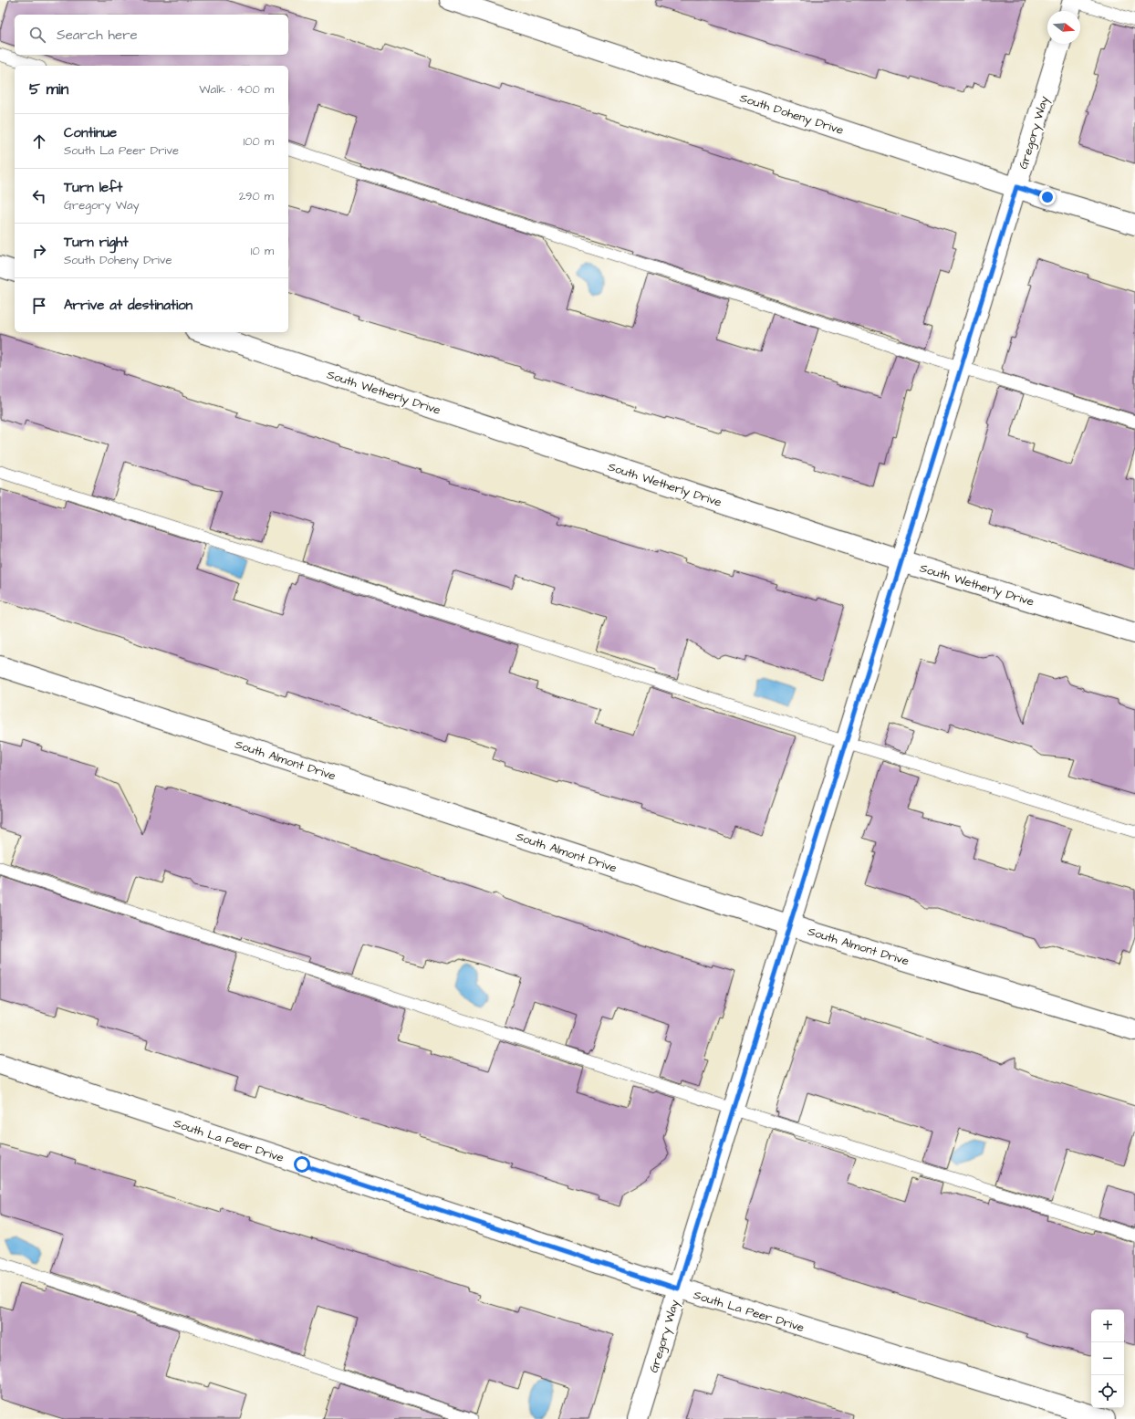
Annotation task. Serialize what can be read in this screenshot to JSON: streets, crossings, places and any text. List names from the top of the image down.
{
  "streets": {
    "street": [
      "South Doheny Drive",
      "Gregory Way",
      "South Wetherly Drive",
      "South Almont Drive",
      "South La Peer Drive"
    ]
  },
  "crossings": [
    ["South Doheny Drive", "Gregory Way"],
    ["Gregory Way", "South Wetherly Drive"],
    ["Gregory Way", "South Almont Drive"],
    ["Gregory Way", "South La Peer Drive"]
  ],
  "north": "right",
  "page": {
    "search": "Search here",
    "heading": ["5 min", "Walk · 400 m"],
    "list": [
      ["Continue", "South La Peer Drive", "100 m"],
      ["Turn left", "Gregory Way", "290 m"],
      ["Turn right", "South Doheny Drive", "10 m"],
      "Arrive at destination"
    ],
    "map_buttons": ["+", "−"]
  }
}
